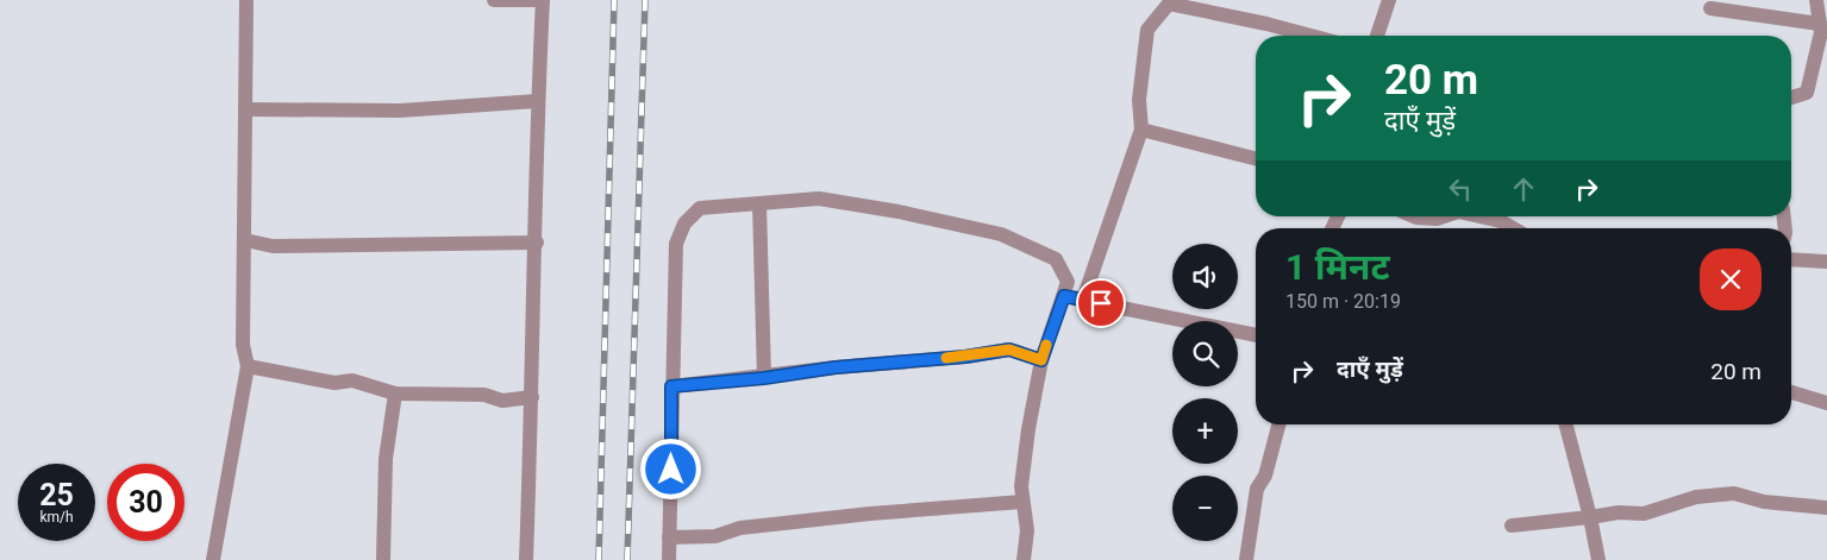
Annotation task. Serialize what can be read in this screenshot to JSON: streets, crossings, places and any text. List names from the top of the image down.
{
  "page": {
    "turn": ["20 m", "दाएँ मुड़ें"],
    "heading": ["1 मिनट", "150 m · 20:19"],
    "map_buttons": ["+", "−"],
    "list": [
      {
        "name": "दाएँ मुड़ें",
        "value": "20 m"
      }
    ],
    "speed": "25 km/h",
    "limit": "30"
  }
}
